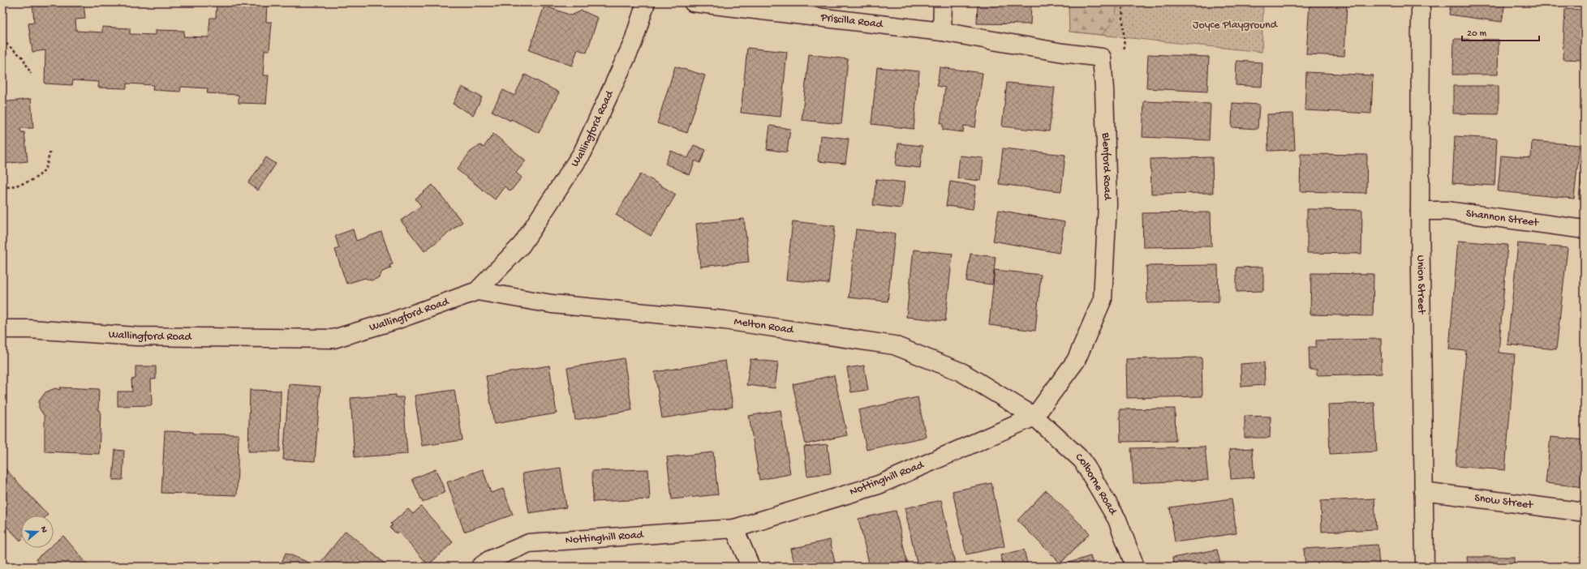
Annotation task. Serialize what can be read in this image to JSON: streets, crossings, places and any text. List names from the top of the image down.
{
  "streets": {
    "street": [
      "Priscilla Road",
      "Wallingford Road",
      "Blenford Road",
      "Shannon Street",
      "Union Street",
      "Melton Road",
      "Nottinghill Road",
      "Colborne Road",
      "Snow Street"
    ]
  },
  "crossings": [
    ["Priscilla Road", "Blenford Road"],
    ["Wallingford Road", "Melton Road"],
    ["Blenford Road", "Melton Road"],
    ["Blenford Road", "Nottinghill Road"],
    ["Blenford Road", "Colborne Road"],
    ["Shannon Street", "Union Street"],
    ["Union Street", "Snow Street"],
    ["Melton Road", "Nottinghill Road"],
    ["Melton Road", "Colborne Road"],
    ["Nottinghill Road", "Colborne Road"]
  ],
  "parks": ["Joyce Playground"],
  "scale_bar": "20 m",
  "north": "right"
}
